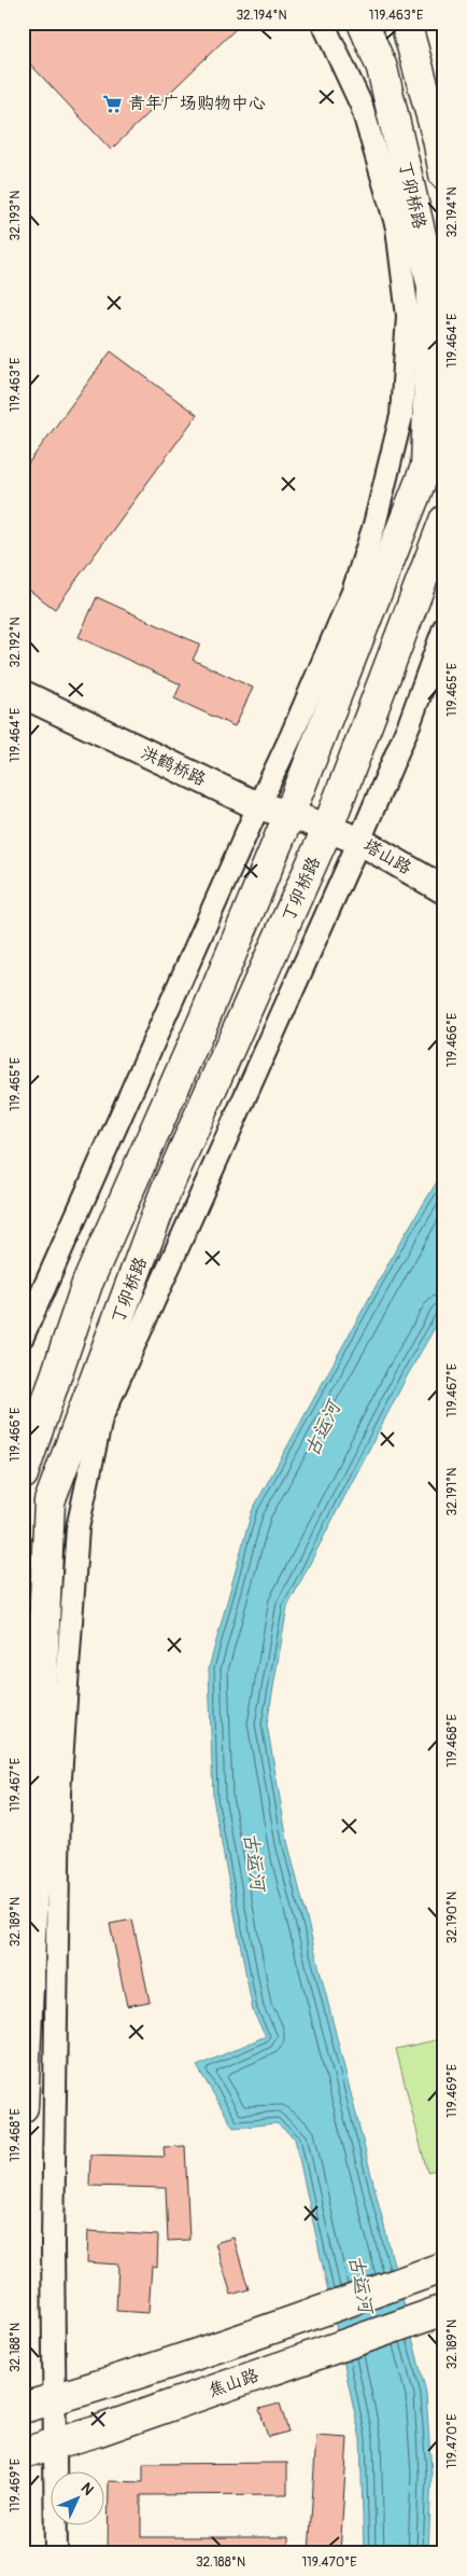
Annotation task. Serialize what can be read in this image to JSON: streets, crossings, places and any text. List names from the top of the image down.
{
  "streets": {
    "main road": ["丁卯桥路", "焦山路"],
    "street": ["洪鹤桥路", "塔山路"]
  },
  "crossings": [
    ["丁卯桥路", "洪鹤桥路"],
    ["丁卯桥路", "塔山路"],
    ["洪鹤桥路", "塔山路"]
  ],
  "water": ["古运河"],
  "places": {
    "supermarket": ["青年广场购物中心"]
  },
  "north": "top right",
  "coordinates": [
    "32.194°N",
    "119.463°E",
    "32.193°N",
    "119.464°E",
    "32.192°N",
    "119.465°E",
    "119.466°E",
    "119.467°E",
    "32.191°N",
    "119.468°E",
    "32.190°N",
    "32.189°N",
    "119.469°E",
    "32.188°N",
    "119.470°E"
  ]
}
